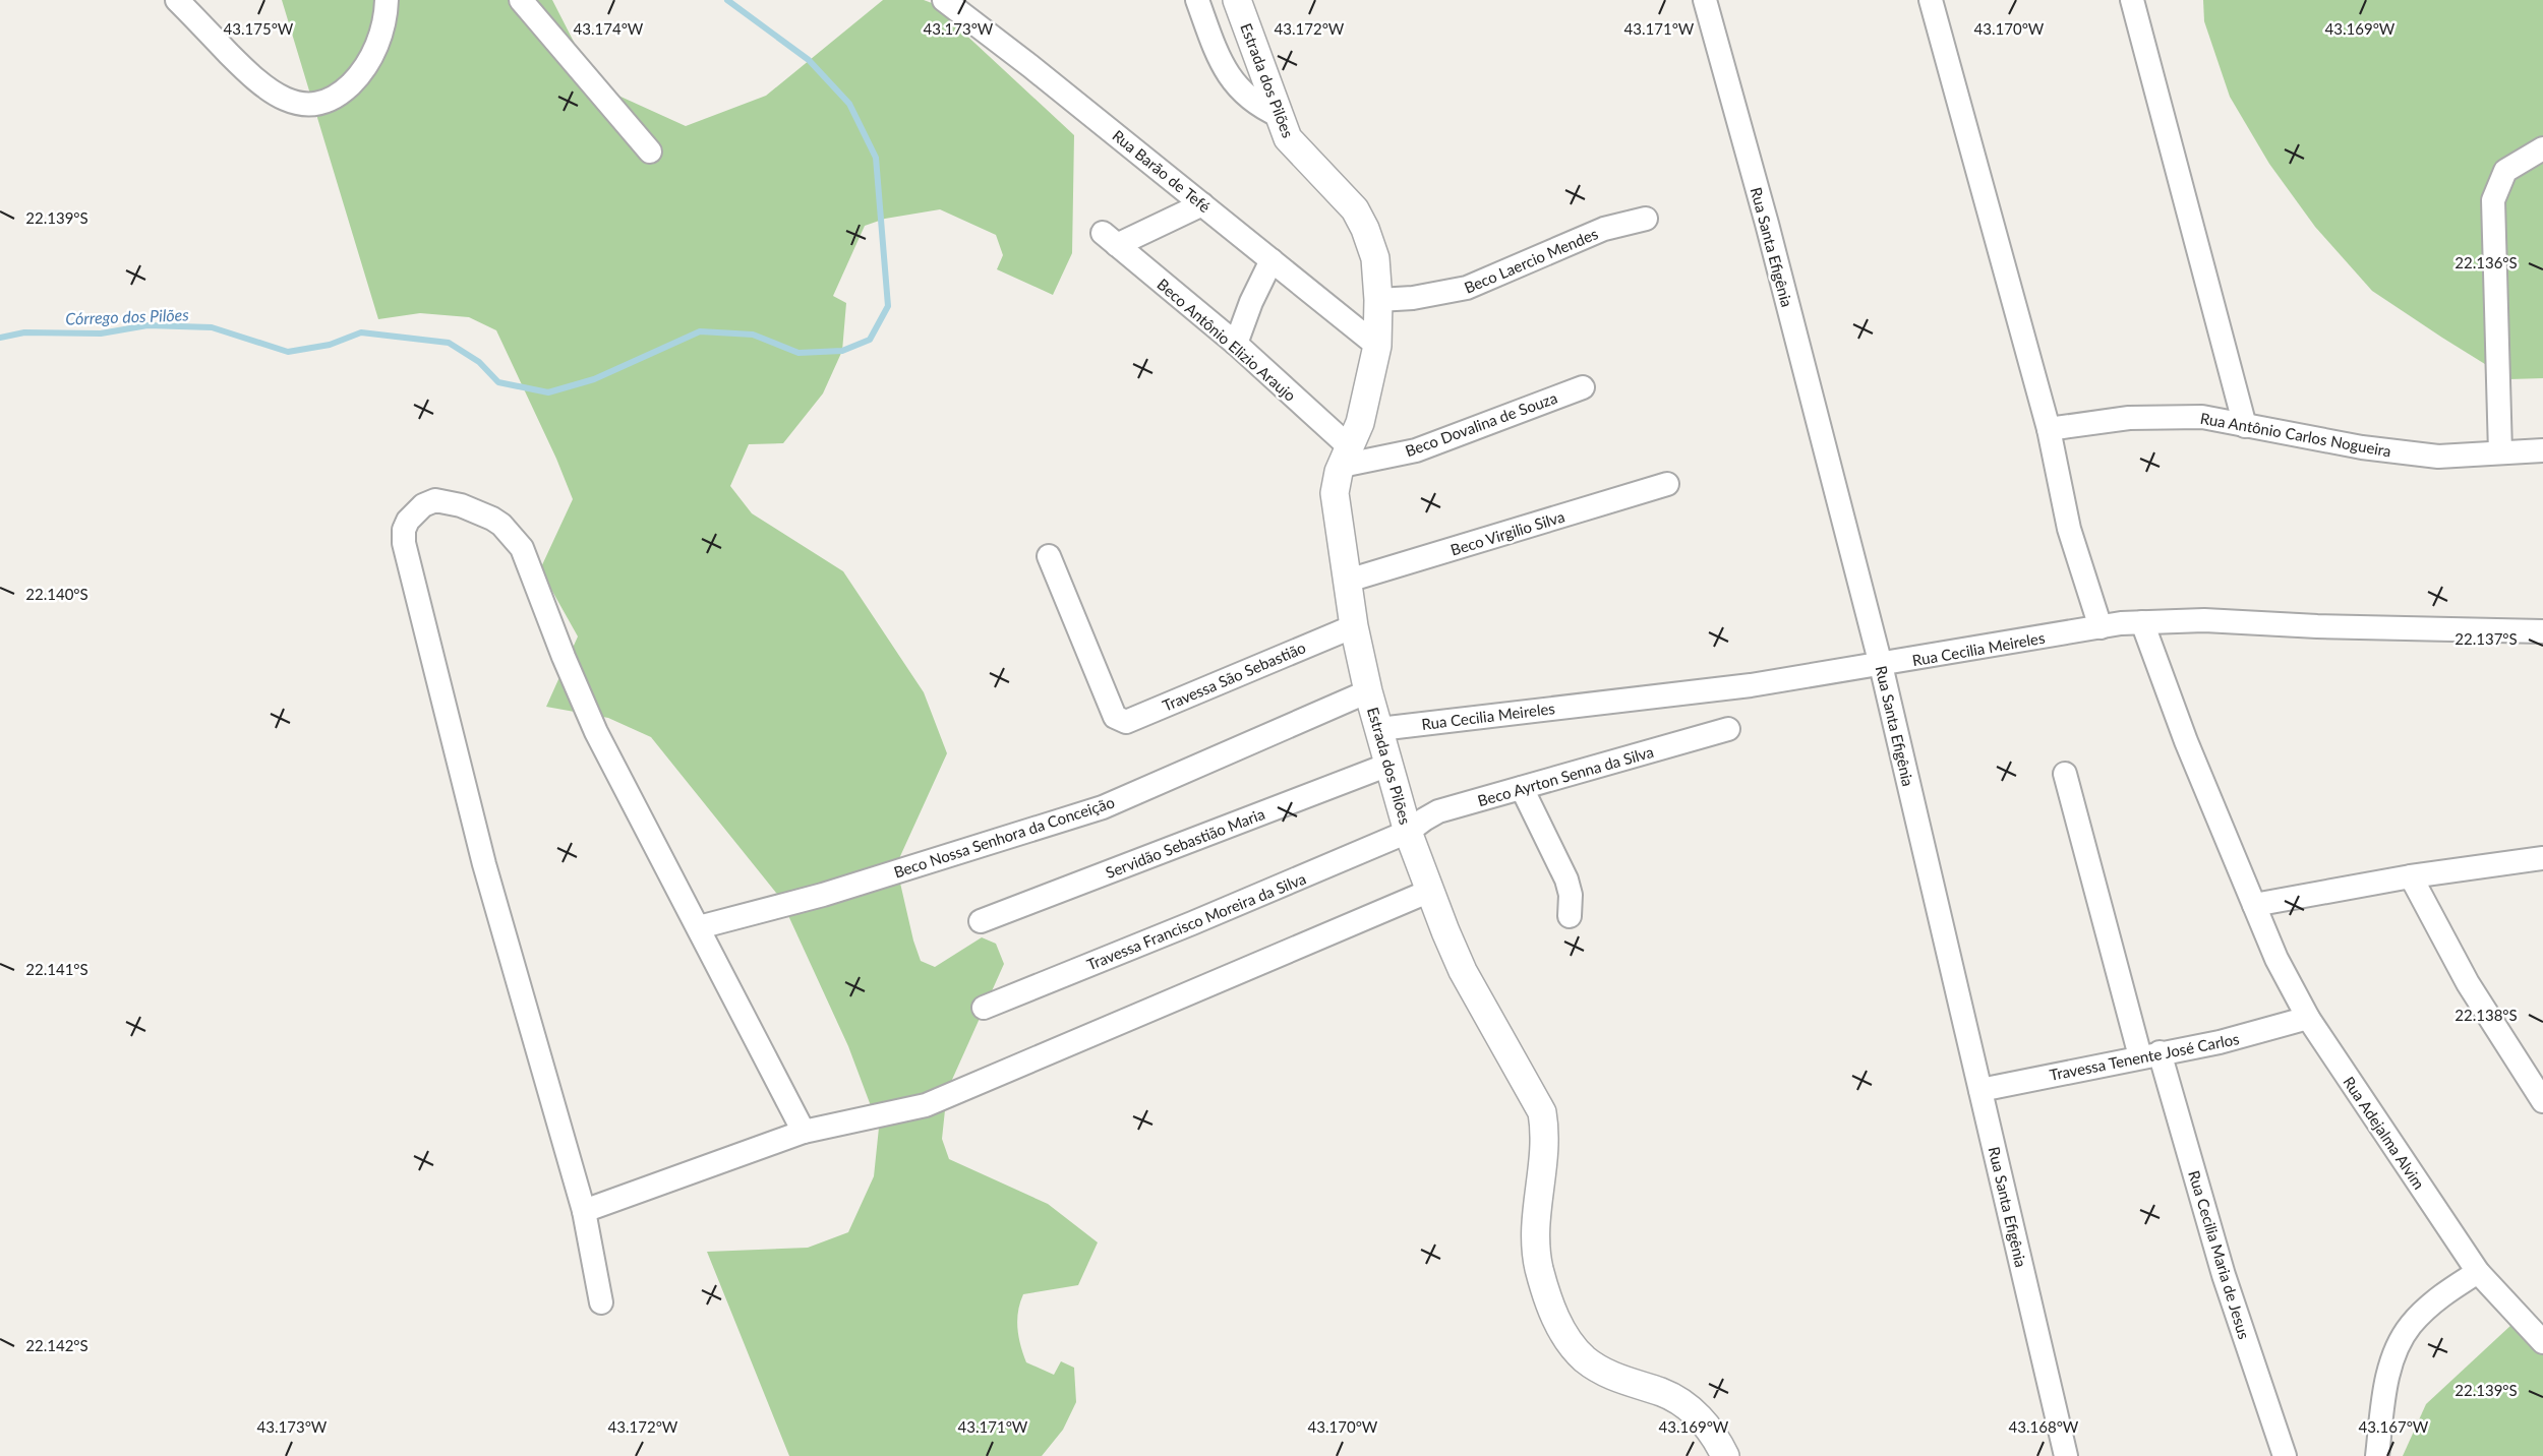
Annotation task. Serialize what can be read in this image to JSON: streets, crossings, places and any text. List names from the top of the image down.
{
  "streets": {
    "street": [
      "Estrada dos Pilões",
      "Rua Barão de Tefé",
      "Rua Santa Efigênia",
      "Beco Laercio Mendes",
      "Beco Antônio Elizio Araujo",
      "Beco Dovalina de Souza",
      "Rua Antônio Carlos Nogueira",
      "Beco Virgilio Silva",
      "Rua Cecilia Meireles",
      "Travessa São Sebastião",
      "Beco Ayrton Senna da Silva",
      "Beco Nossa Senhora da Conceição",
      "Servidão Sebastião Maria",
      "Travessa Francisco Moreira da Silva",
      "Travessa Tenente José Carlos",
      "Rua Adejalma Alvim",
      "Rua Cecilia Maria de Jesus"
    ]
  },
  "crossings": [
    ["Estrada dos Pilões", "Rua Barão de Tefé"],
    ["Estrada dos Pilões", "Beco Laercio Mendes"],
    ["Estrada dos Pilões", "Beco Antônio Elizio Araujo"],
    ["Estrada dos Pilões", "Beco Dovalina de Souza"],
    ["Estrada dos Pilões", "Beco Virgilio Silva"],
    ["Estrada dos Pilões", "Rua Cecilia Meireles"],
    ["Estrada dos Pilões", "Travessa São Sebastião"],
    ["Estrada dos Pilões", "Beco Ayrton Senna da Silva"],
    ["Estrada dos Pilões", "Beco Nossa Senhora da Conceição"],
    ["Estrada dos Pilões", "Servidão Sebastião Maria"],
    ["Estrada dos Pilões", "Travessa Francisco Moreira da Silva"],
    ["Rua Barão de Tefé", "Beco Antônio Elizio Araujo"],
    ["Rua Santa Efigênia", "Rua Cecilia Meireles"],
    ["Rua Santa Efigênia", "Travessa Tenente José Carlos"],
    ["Beco Antônio Elizio Araujo", "Beco Dovalina de Souza"],
    ["Rua Cecilia Meireles", "Rua Adejalma Alvim"],
    ["Beco Ayrton Senna da Silva", "Travessa Francisco Moreira da Silva"],
    ["Travessa Tenente José Carlos", "Rua Adejalma Alvim"],
    ["Travessa Tenente José Carlos", "Rua Cecilia Maria de Jesus"]
  ],
  "water": ["Córrego dos Pilões"],
  "coordinates": [
    "43.175°W",
    "43.174°W",
    "43.173°W",
    "43.172°W",
    "43.171°W",
    "43.170°W",
    "43.169°W",
    "22.139°S",
    "22.136°S",
    "22.140°S",
    "22.137°S",
    "22.141°S",
    "22.138°S",
    "22.142°S",
    "43.168°W",
    "43.167°W"
  ]
}
